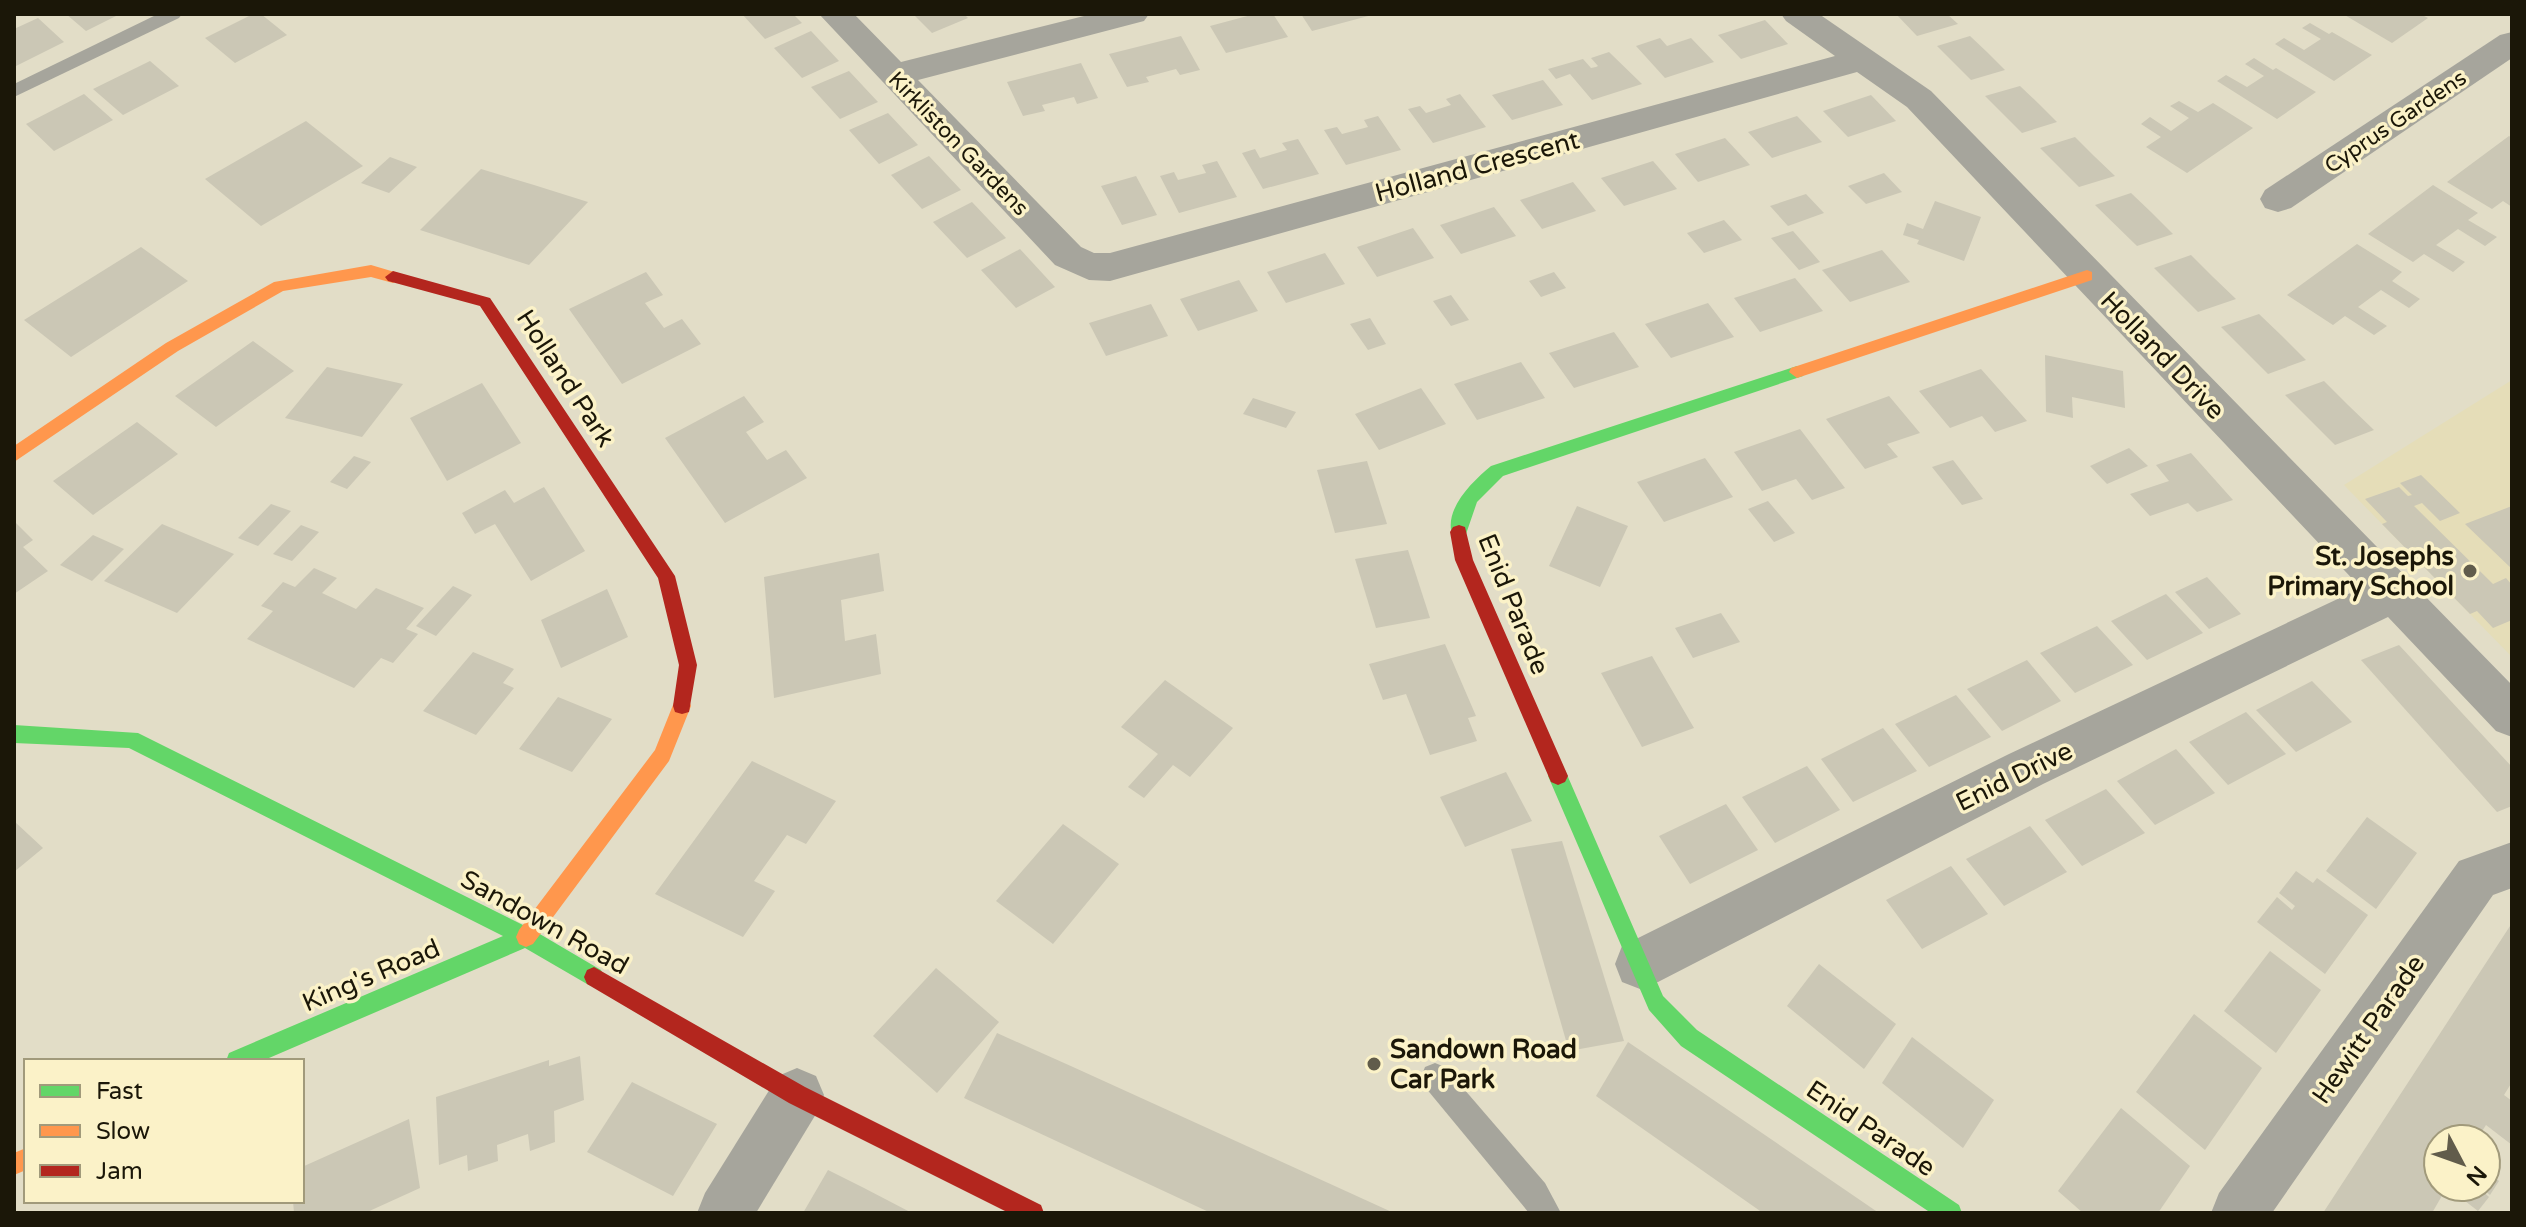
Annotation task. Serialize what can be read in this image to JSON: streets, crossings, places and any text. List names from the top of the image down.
{
  "streets": {
    "street": [
      "Cyprus Gardens",
      "Kirkliston Gardens",
      "Holland Crescent",
      "Holland Drive",
      "Holland Park",
      "Enid Parade",
      "Enid Drive",
      "Sandown Road",
      "King's Road",
      "Hewitt Parade"
    ]
  },
  "crossings": [
    ["Kirkliston Gardens", "Holland Crescent"],
    ["Holland Crescent", "Holland Drive"],
    ["Holland Drive", "Enid Parade"],
    ["Holland Drive", "Enid Drive"],
    ["Holland Park", "Sandown Road"],
    ["Holland Park", "King's Road"],
    ["Enid Parade", "Enid Drive"],
    ["Sandown Road", "King's Road"]
  ],
  "places": ["St. Josephs Primary School", "Sandown Road Car Park"],
  "legend": ["Fast", "Slow", "Jam"],
  "north": "bottom right"
}
